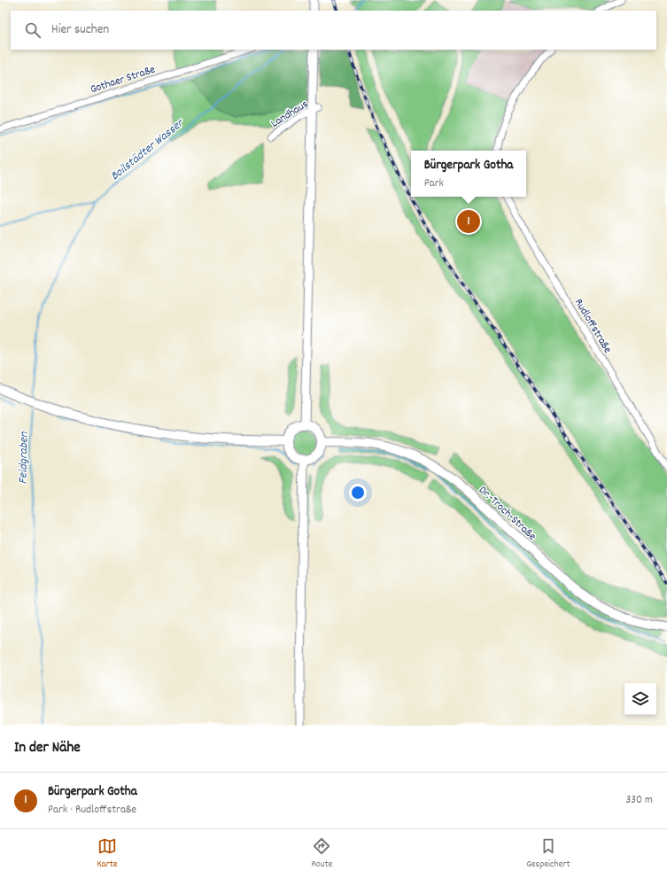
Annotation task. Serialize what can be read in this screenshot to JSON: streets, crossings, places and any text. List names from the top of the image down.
{
  "streets": {
    "main road": ["Dr.-Troch-Straße"],
    "street": ["Gothaer Straße", "Landhaus", "Rudloffstraße"]
  },
  "water": ["Boilstädter Wasser", "Feldgraben"],
  "page": {
    "search": "Hier suchen",
    "popup": ["Bürgerpark Gotha", "Park"],
    "pins": "1",
    "heading": "In der Nähe",
    "list": [
      {
        "mark": "1",
        "name": "Bürgerpark Gotha",
        "note": "Park · Rudloffstraße",
        "value": "330 m"
      }
    ],
    "nav": ["Karte", "Route", "Gespeichert"]
  }
}
